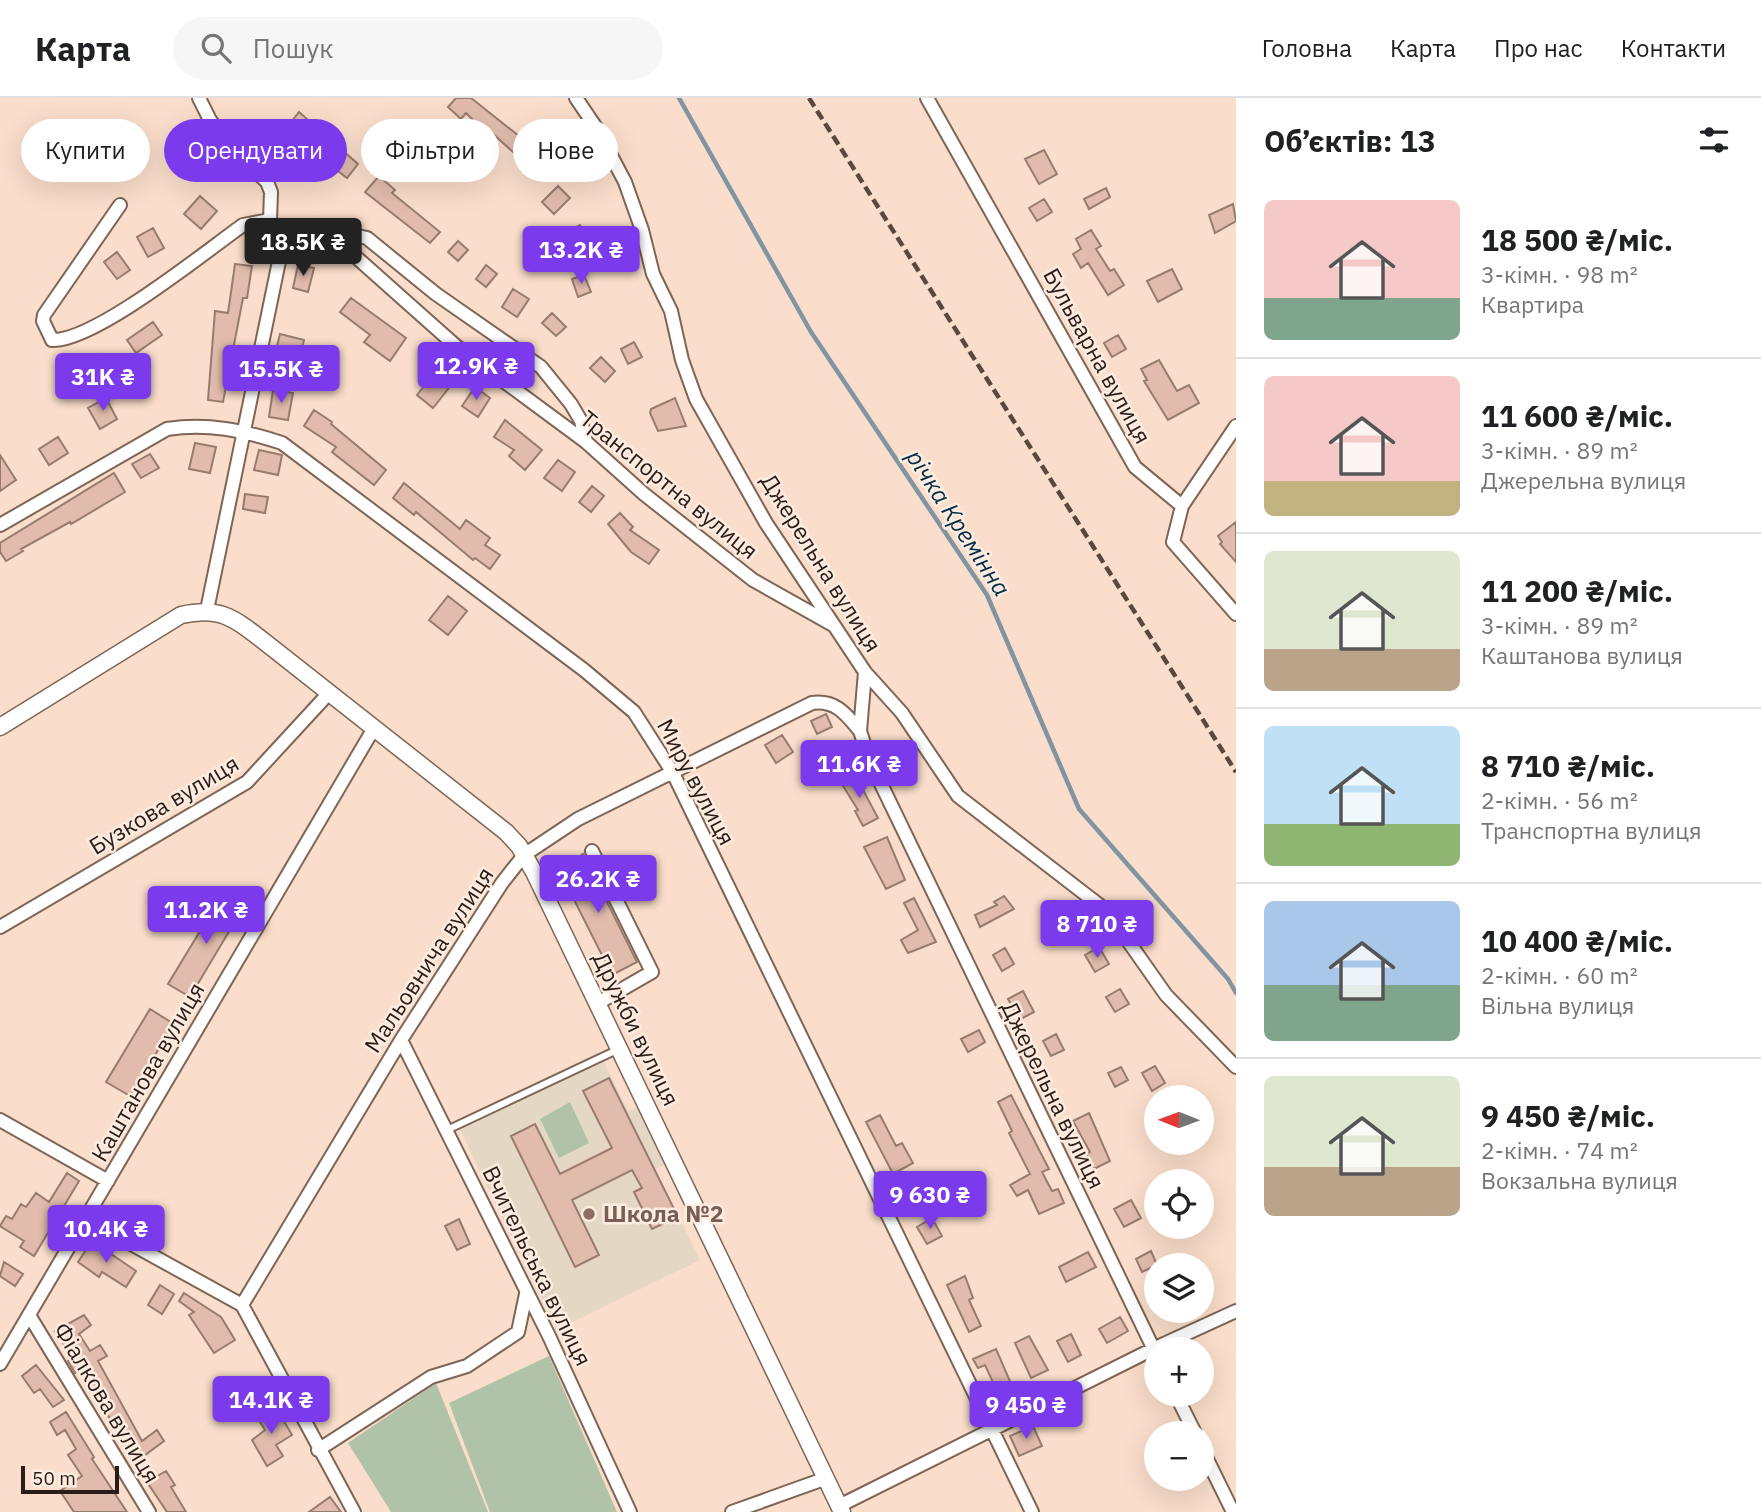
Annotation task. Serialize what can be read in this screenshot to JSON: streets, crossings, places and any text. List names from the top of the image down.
{
  "streets": {
    "street": [
      "Бульварна вулиця",
      "Транспортна вулиця",
      "Джерельна вулиця",
      "Миру вулиця",
      "Бузкова вулиця",
      "Мальовнича вулиця",
      "Дружби вулиця",
      "Каштанова вулиця",
      "Вчительська вулиця",
      "Фіалкова вулиця"
    ]
  },
  "crossings": [
    ["Транспортна вулиця", "Джерельна вулиця"],
    ["Джерельна вулиця", "Мальовнича вулиця"],
    ["Миру вулиця", "Мальовнича вулиця"],
    ["Бузкова вулиця", "Дружби вулиця"],
    ["Мальовнича вулиця", "Дружби вулиця"],
    ["Мальовнича вулиця", "Вчительська вулиця"],
    ["Дружби вулиця", "Каштанова вулиця"],
    ["Каштанова вулиця", "Фіалкова вулиця"]
  ],
  "water": ["річка Кремінна"],
  "places": ["Школа №2"],
  "scale_bar": "50 m",
  "north": "left",
  "page": {
    "header": "Карта",
    "search": "Пошук",
    "nav": [
      "Головна",
      "Карта",
      "Про нас",
      "Контакти"
    ],
    "heading": "Об’єктів: 13",
    "chip": [
      "Купити",
      "Орендувати",
      "Фільтри",
      "Нове"
    ],
    "list": [
      {
        "name": "18 500 ₴/міс.",
        "note": "3-кімн. · 98 m² · Квартира"
      },
      {
        "name": "11 600 ₴/міс.",
        "note": "3-кімн. · 89 m² · Джерельна вулиця"
      },
      {
        "name": "11 200 ₴/міс.",
        "note": "3-кімн. · 89 m² · Каштанова вулиця"
      },
      {
        "name": "8 710 ₴/міс.",
        "note": "2-кімн. · 56 m² · Транспортна вулиця"
      },
      {
        "name": "10 400 ₴/міс.",
        "note": "2-кімн. · 60 m² · Вільна вулиця"
      },
      {
        "name": "9 450 ₴/міс.",
        "note": "2-кімн. · 74 m² · Вокзальна вулиця"
      }
    ],
    "price": [
      "18.5K ₴",
      "13.2K ₴",
      "12.9K ₴",
      "15.5K ₴",
      "31K ₴",
      "11.6K ₴",
      "26.2K ₴",
      "11.2K ₴",
      "8 710 ₴",
      "9 630 ₴",
      "10.4K ₴",
      "14.1K ₴",
      "9 450 ₴"
    ],
    "map_buttons": ["+", "−"],
    "scale": "50 m"
  }
}
